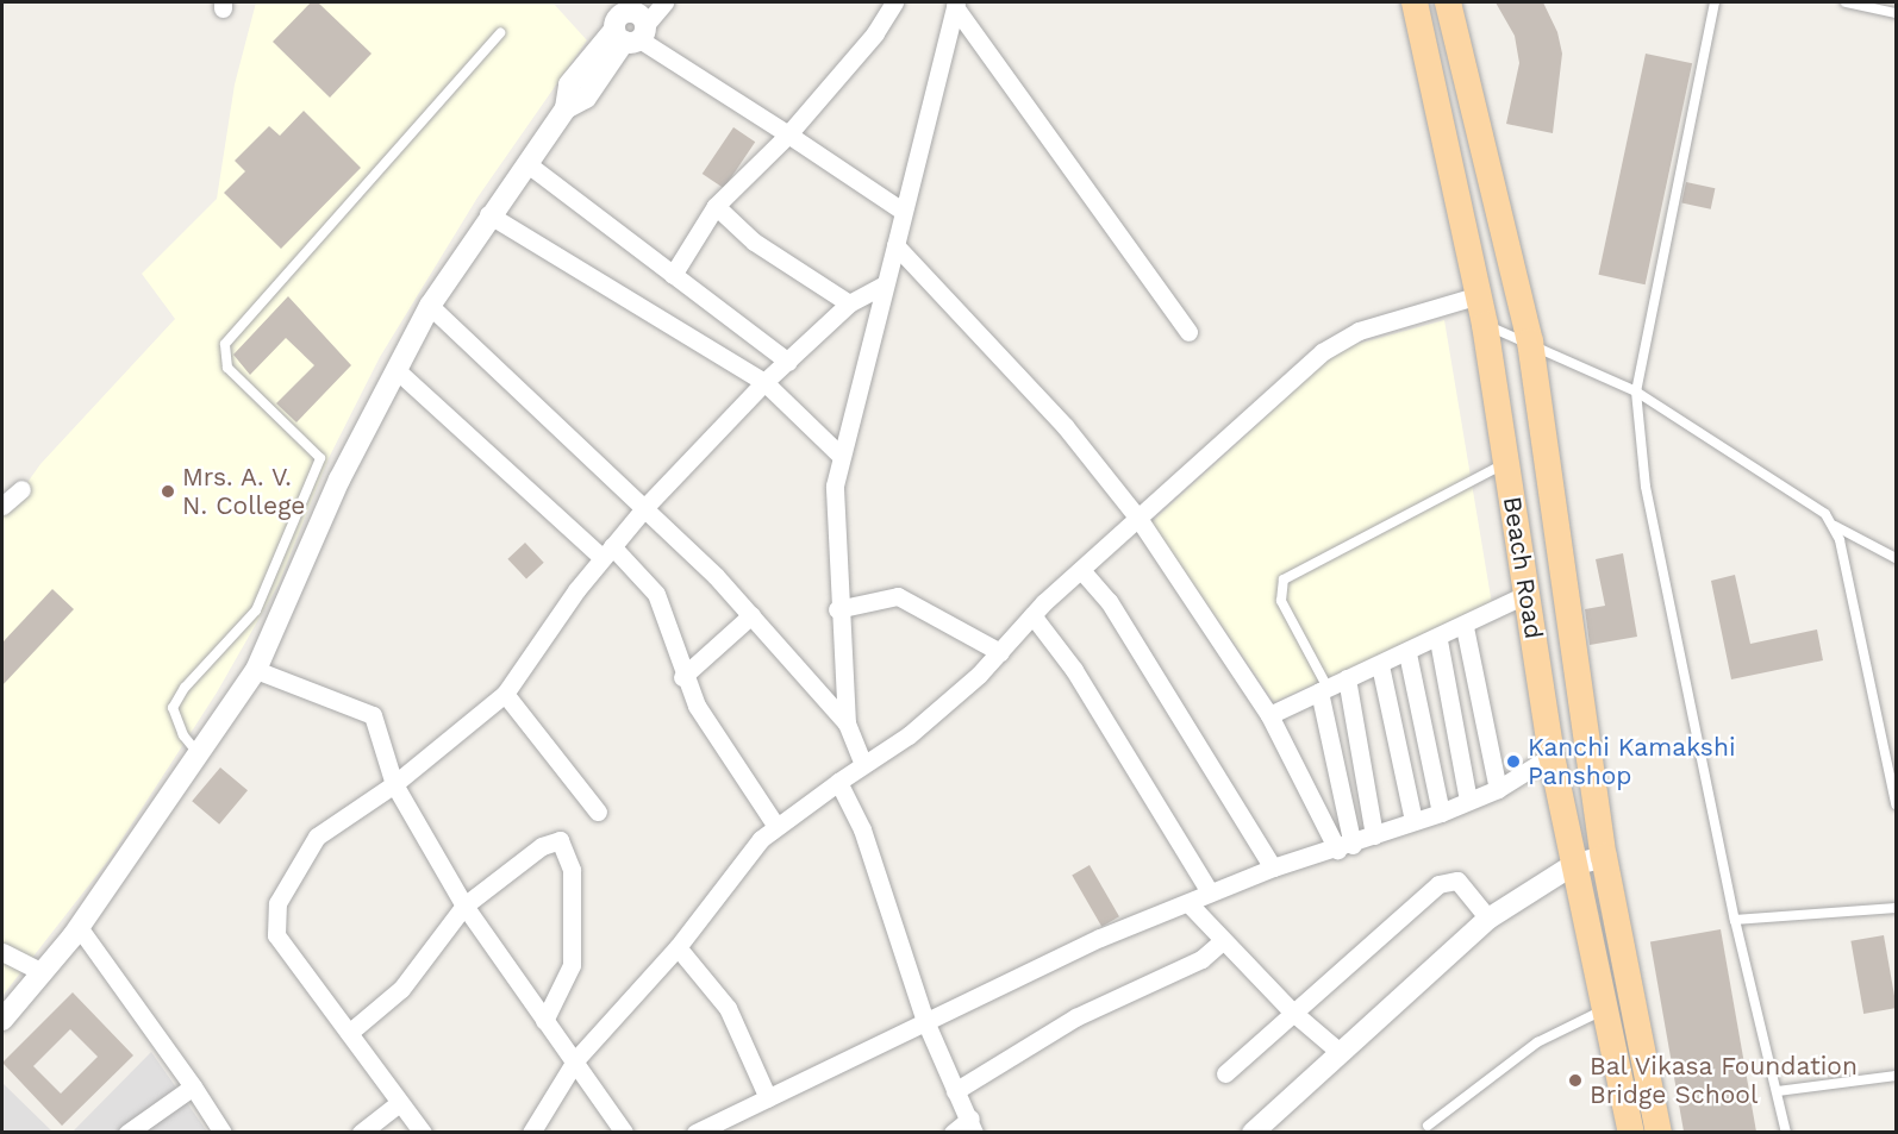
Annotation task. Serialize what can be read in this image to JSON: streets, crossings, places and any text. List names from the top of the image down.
{
  "streets": {
    "main road": ["Beach Road"]
  },
  "places": ["Mrs. A. V. N. College", "Kanchi Kamakshi Panshop", "Bal Vikasa Foundation Bridge School"]
}
